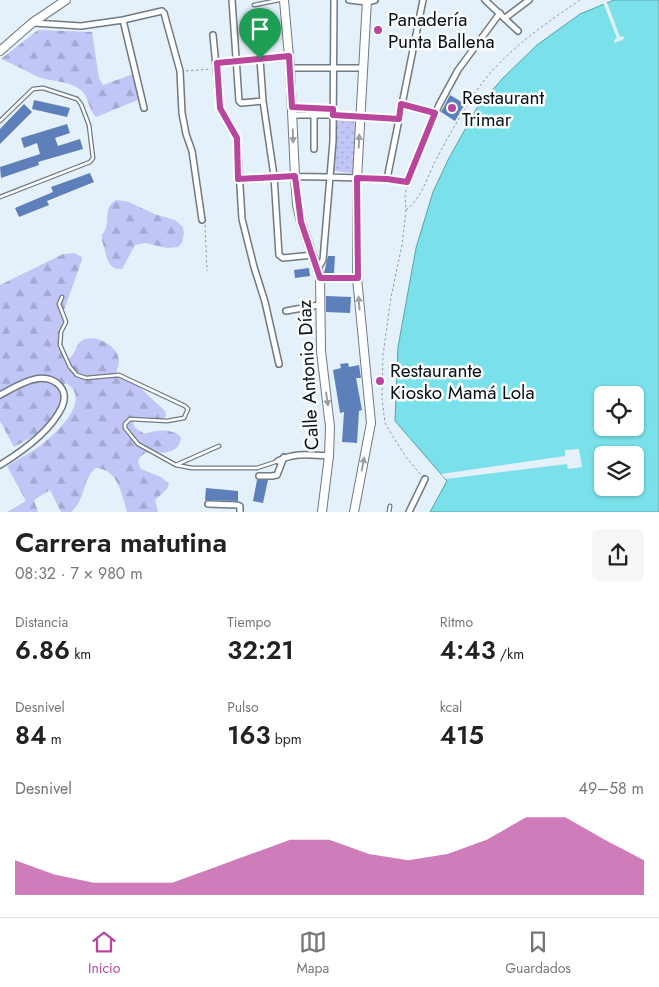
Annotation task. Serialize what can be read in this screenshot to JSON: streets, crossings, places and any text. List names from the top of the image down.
{
  "streets": {
    "street": ["Calle Antonio Díaz"]
  },
  "places": ["Panadería Punta Ballena", "Restaurant Trimar", "Restaurante Kiosko Mamá Lola"],
  "page": {
    "heading": ["Carrera matutina", "08:32 · 7 × 980 m"],
    "stats": [
      ["Distancia", "6.86 km"],
      ["Tiempo", "32:21"],
      ["Ritmo", "4:43 /km"],
      ["Desnivel", "84 m"],
      ["Pulso", "163 bpm"],
      ["kcal", "415"]
    ],
    "chart": ["Desnivel", "49–58 m"],
    "tabs": ["Inicio", "Mapa", "Guardados"]
  }
}
